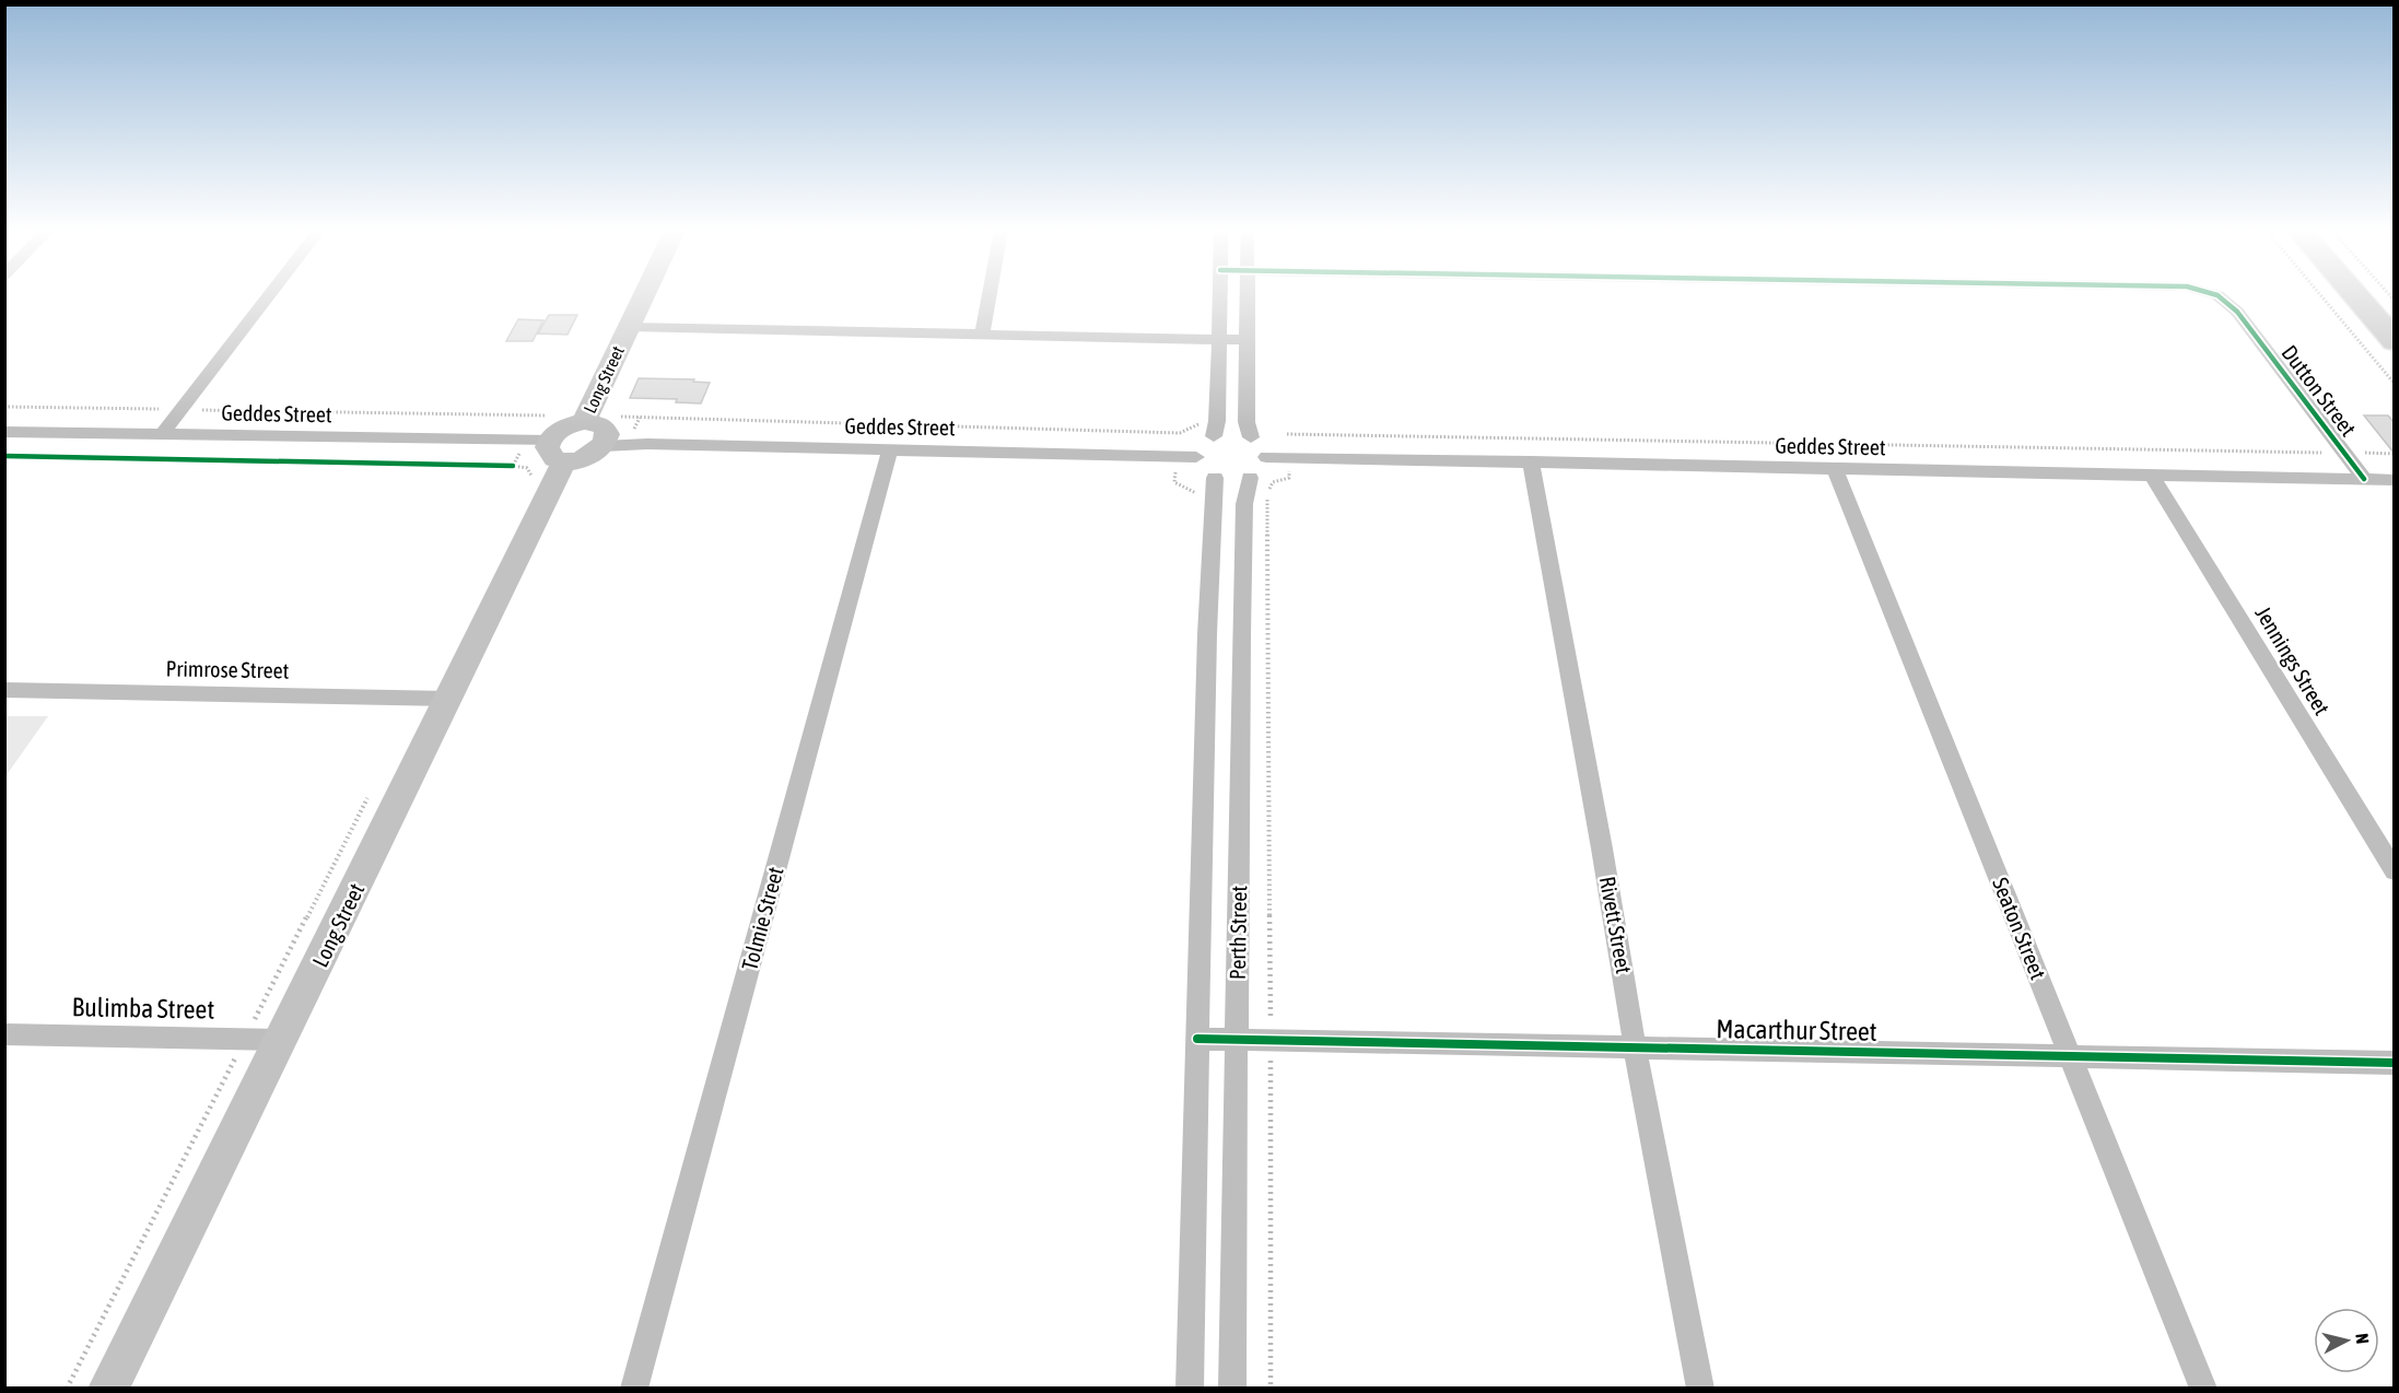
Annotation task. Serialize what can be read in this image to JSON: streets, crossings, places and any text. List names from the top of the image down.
{
  "streets": {
    "street": [
      "Long Street",
      "Dutton Street",
      "Geddes Street",
      "Jennings Street",
      "Primrose Street",
      "Tolmie Street",
      "Rivett Street",
      "Seaton Street",
      "Perth Street",
      "Bulimba Street",
      "Macarthur Street"
    ]
  },
  "crossings": [
    ["Long Street", "Geddes Street"],
    ["Long Street", "Primrose Street"],
    ["Long Street", "Bulimba Street"],
    ["Dutton Street", "Geddes Street"],
    ["Geddes Street", "Jennings Street"],
    ["Geddes Street", "Tolmie Street"],
    ["Geddes Street", "Rivett Street"],
    ["Geddes Street", "Seaton Street"],
    ["Geddes Street", "Perth Street"],
    ["Rivett Street", "Macarthur Street"],
    ["Seaton Street", "Macarthur Street"],
    ["Perth Street", "Macarthur Street"]
  ],
  "north": "right"
}
